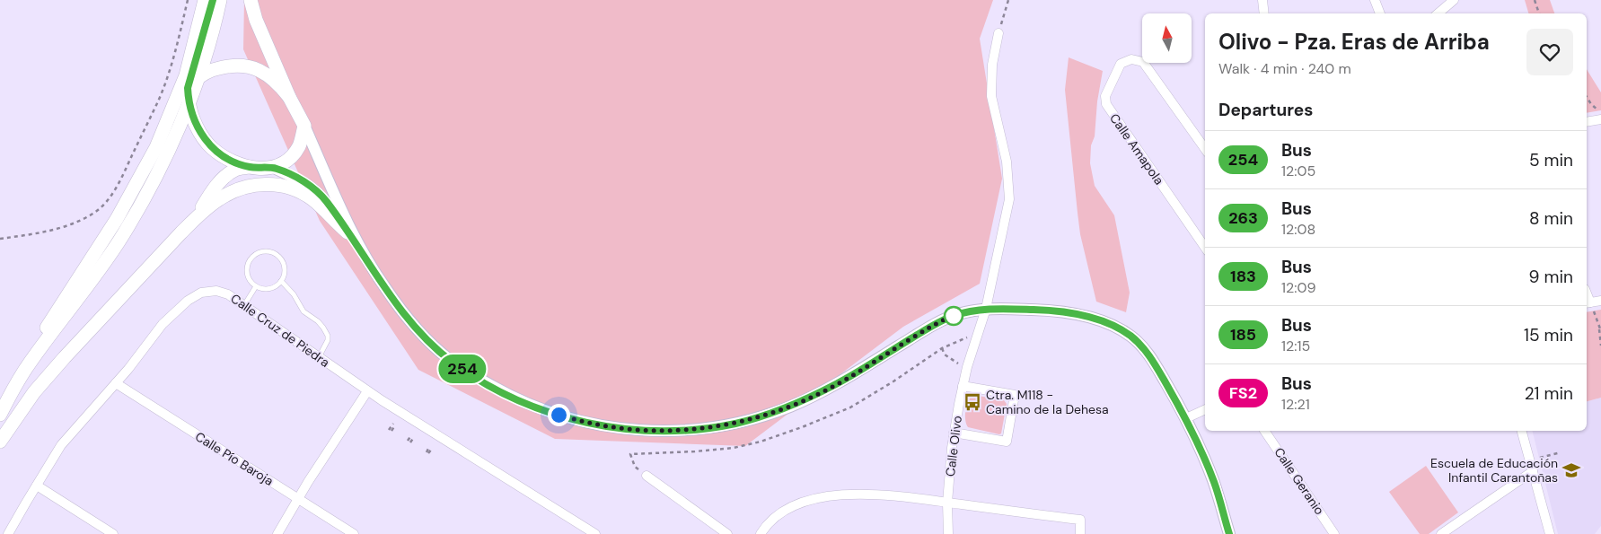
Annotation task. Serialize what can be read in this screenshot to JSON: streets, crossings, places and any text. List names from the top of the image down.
{
  "streets": {
    "street": [
      "Calle Amapola",
      "Calle Cruz de Piedra",
      "Calle Olivo",
      "Calle Pío Baroja",
      "Calle Geranio"
    ]
  },
  "crossings": [
    ["Calle Cruz de Piedra", "Calle Pío Baroja"]
  ],
  "places": {
    "bus stop": ["Ctra. M118 - Camino de la Dehesa"],
    "school or university": ["Escuela de Educación Infantil Carantoñas"]
  },
  "lines": ["bus line 254"],
  "north": "top",
  "page": {
    "on_map": "254",
    "heading": [
      ["Olivo - Pza. Eras de Arriba", "Walk · 4 min · 240 m"],
      "Departures"
    ],
    "list": [
      {
        "mark": "254",
        "name": "Bus",
        "note": "12:05",
        "value": "5 min"
      },
      {
        "mark": "263",
        "name": "Bus",
        "note": "12:08",
        "value": "8 min"
      },
      {
        "mark": "183",
        "name": "Bus",
        "note": "12:09",
        "value": "9 min"
      },
      {
        "mark": "185",
        "name": "Bus",
        "note": "12:15",
        "value": "15 min"
      },
      {
        "mark": "FS2",
        "name": "Bus",
        "note": "12:21",
        "value": "21 min"
      }
    ]
  }
}
